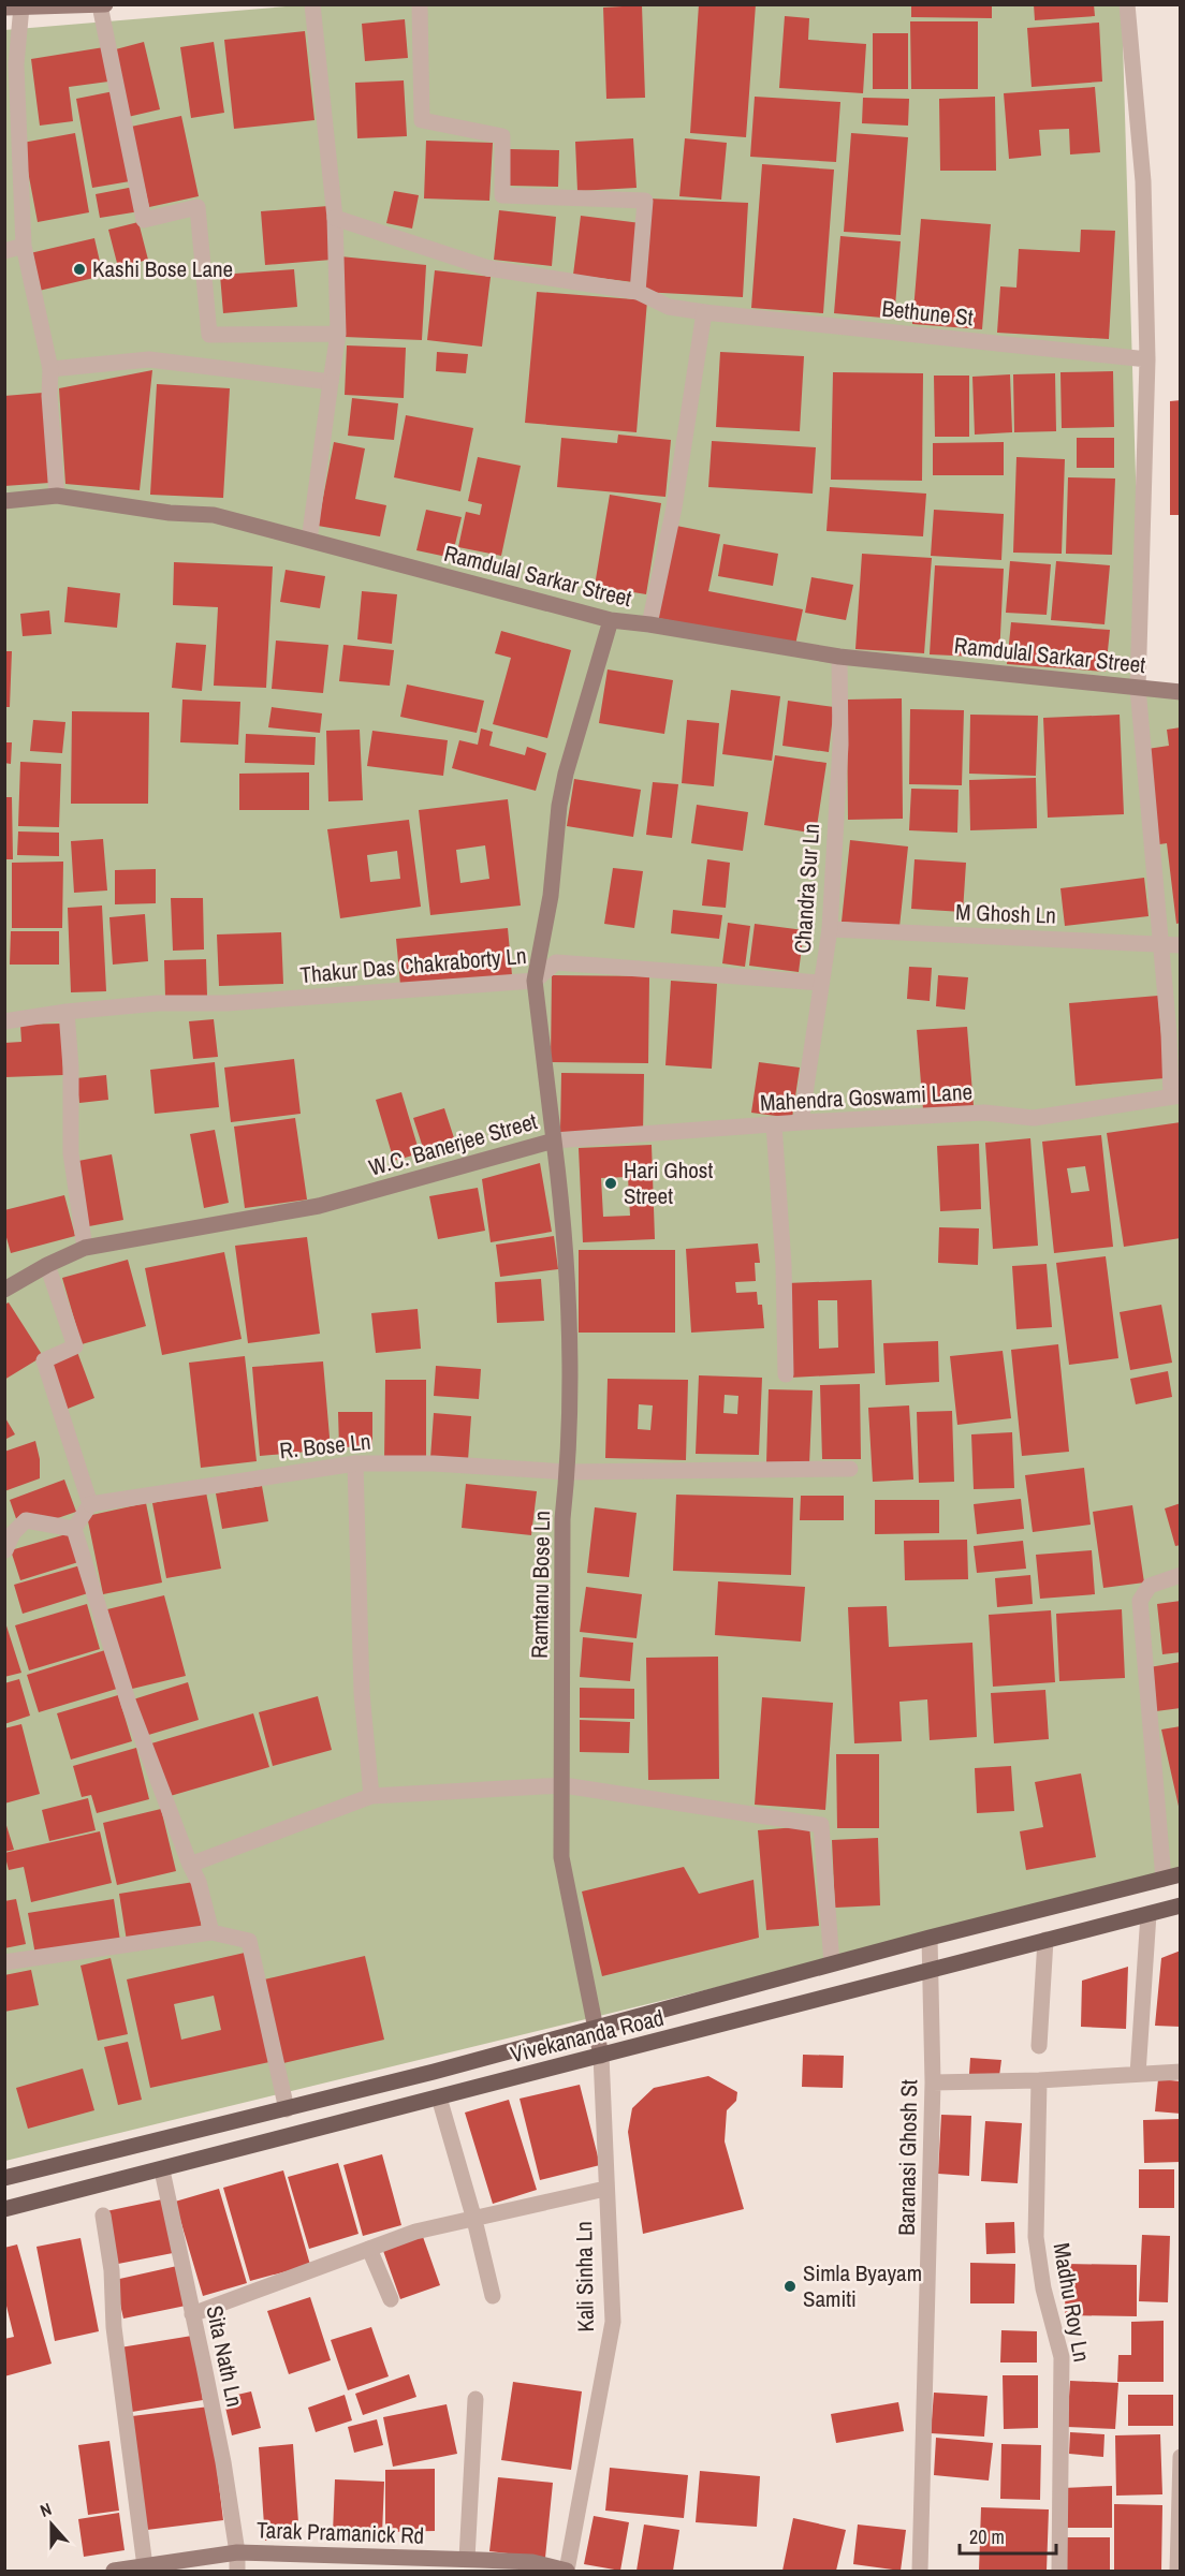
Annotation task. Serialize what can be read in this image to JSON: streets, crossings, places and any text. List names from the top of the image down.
{
  "streets": {
    "main road": ["Vivekananda Road"],
    "street": [
      "Bethune St",
      "Ramdulal Sarkar Street",
      "Chandra Sur Ln",
      "M Ghosh Ln",
      "Thakur Das Chakraborty Ln",
      "Mahendra Goswami Lane",
      "W.C. Banerjee Street",
      "R. Bose Ln",
      "Ramtanu Bose Ln",
      "Baranasi Ghosh St",
      "Kali Sinha Ln",
      "Madhu Roy Ln",
      "Sita Nath Ln",
      "Tarak Pramanick Rd"
    ]
  },
  "crossings": [
    ["Ramdulal Sarkar Street", "Chandra Sur Ln"],
    ["Ramdulal Sarkar Street", "W.C. Banerjee Street"],
    ["Chandra Sur Ln", "M Ghosh Ln"],
    ["Chandra Sur Ln", "Thakur Das Chakraborty Ln"],
    ["Chandra Sur Ln", "Mahendra Goswami Lane"],
    ["Thakur Das Chakraborty Ln", "W.C. Banerjee Street"],
    ["Mahendra Goswami Lane", "W.C. Banerjee Street"],
    ["Mahendra Goswami Lane", "Ramtanu Bose Ln"],
    ["W.C. Banerjee Street", "Ramtanu Bose Ln"],
    ["R. Bose Ln", "Ramtanu Bose Ln"],
    ["Ramtanu Bose Ln", "Vivekananda Road"],
    ["Ramtanu Bose Ln", "Kali Sinha Ln"],
    ["Vivekananda Road", "Baranasi Ghosh St"],
    ["Vivekananda Road", "Kali Sinha Ln"],
    ["Vivekananda Road", "Sita Nath Ln"],
    ["Kali Sinha Ln", "Tarak Pramanick Rd"],
    ["Sita Nath Ln", "Tarak Pramanick Rd"]
  ],
  "places": ["Kashi Bose Lane", "Hari Ghost Street", "Simla Byayam Samiti"],
  "scale_bar": "20 m",
  "north": "top"
}
